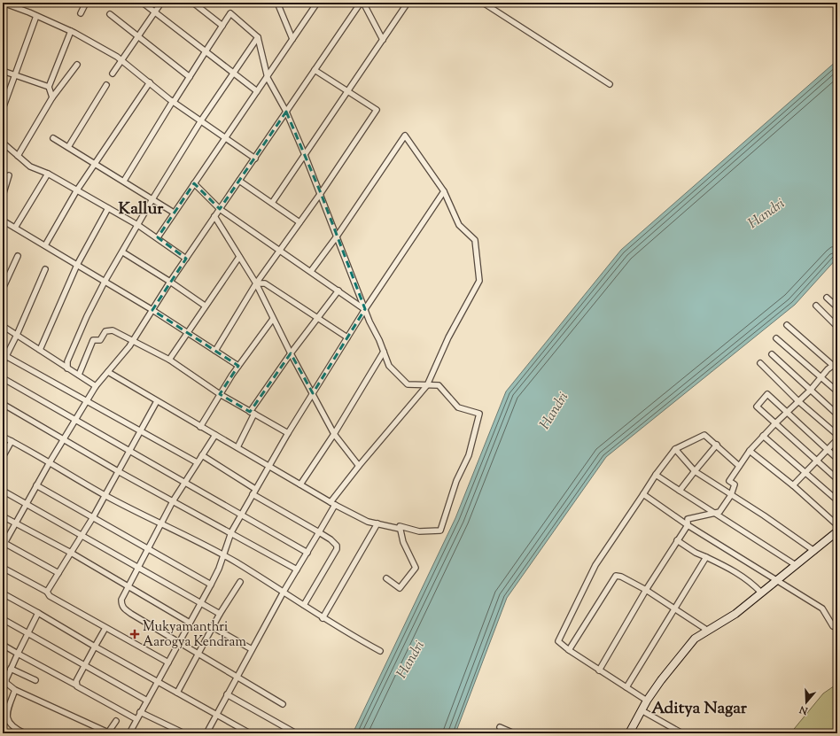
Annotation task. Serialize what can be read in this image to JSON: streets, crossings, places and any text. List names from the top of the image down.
{
  "districts": ["Kallur", "Aditya Nagar"],
  "water": ["Handri"],
  "places": {
    "health": ["Mukyamanthri Aarogya Kendram"]
  },
  "north": "bottom"
}
